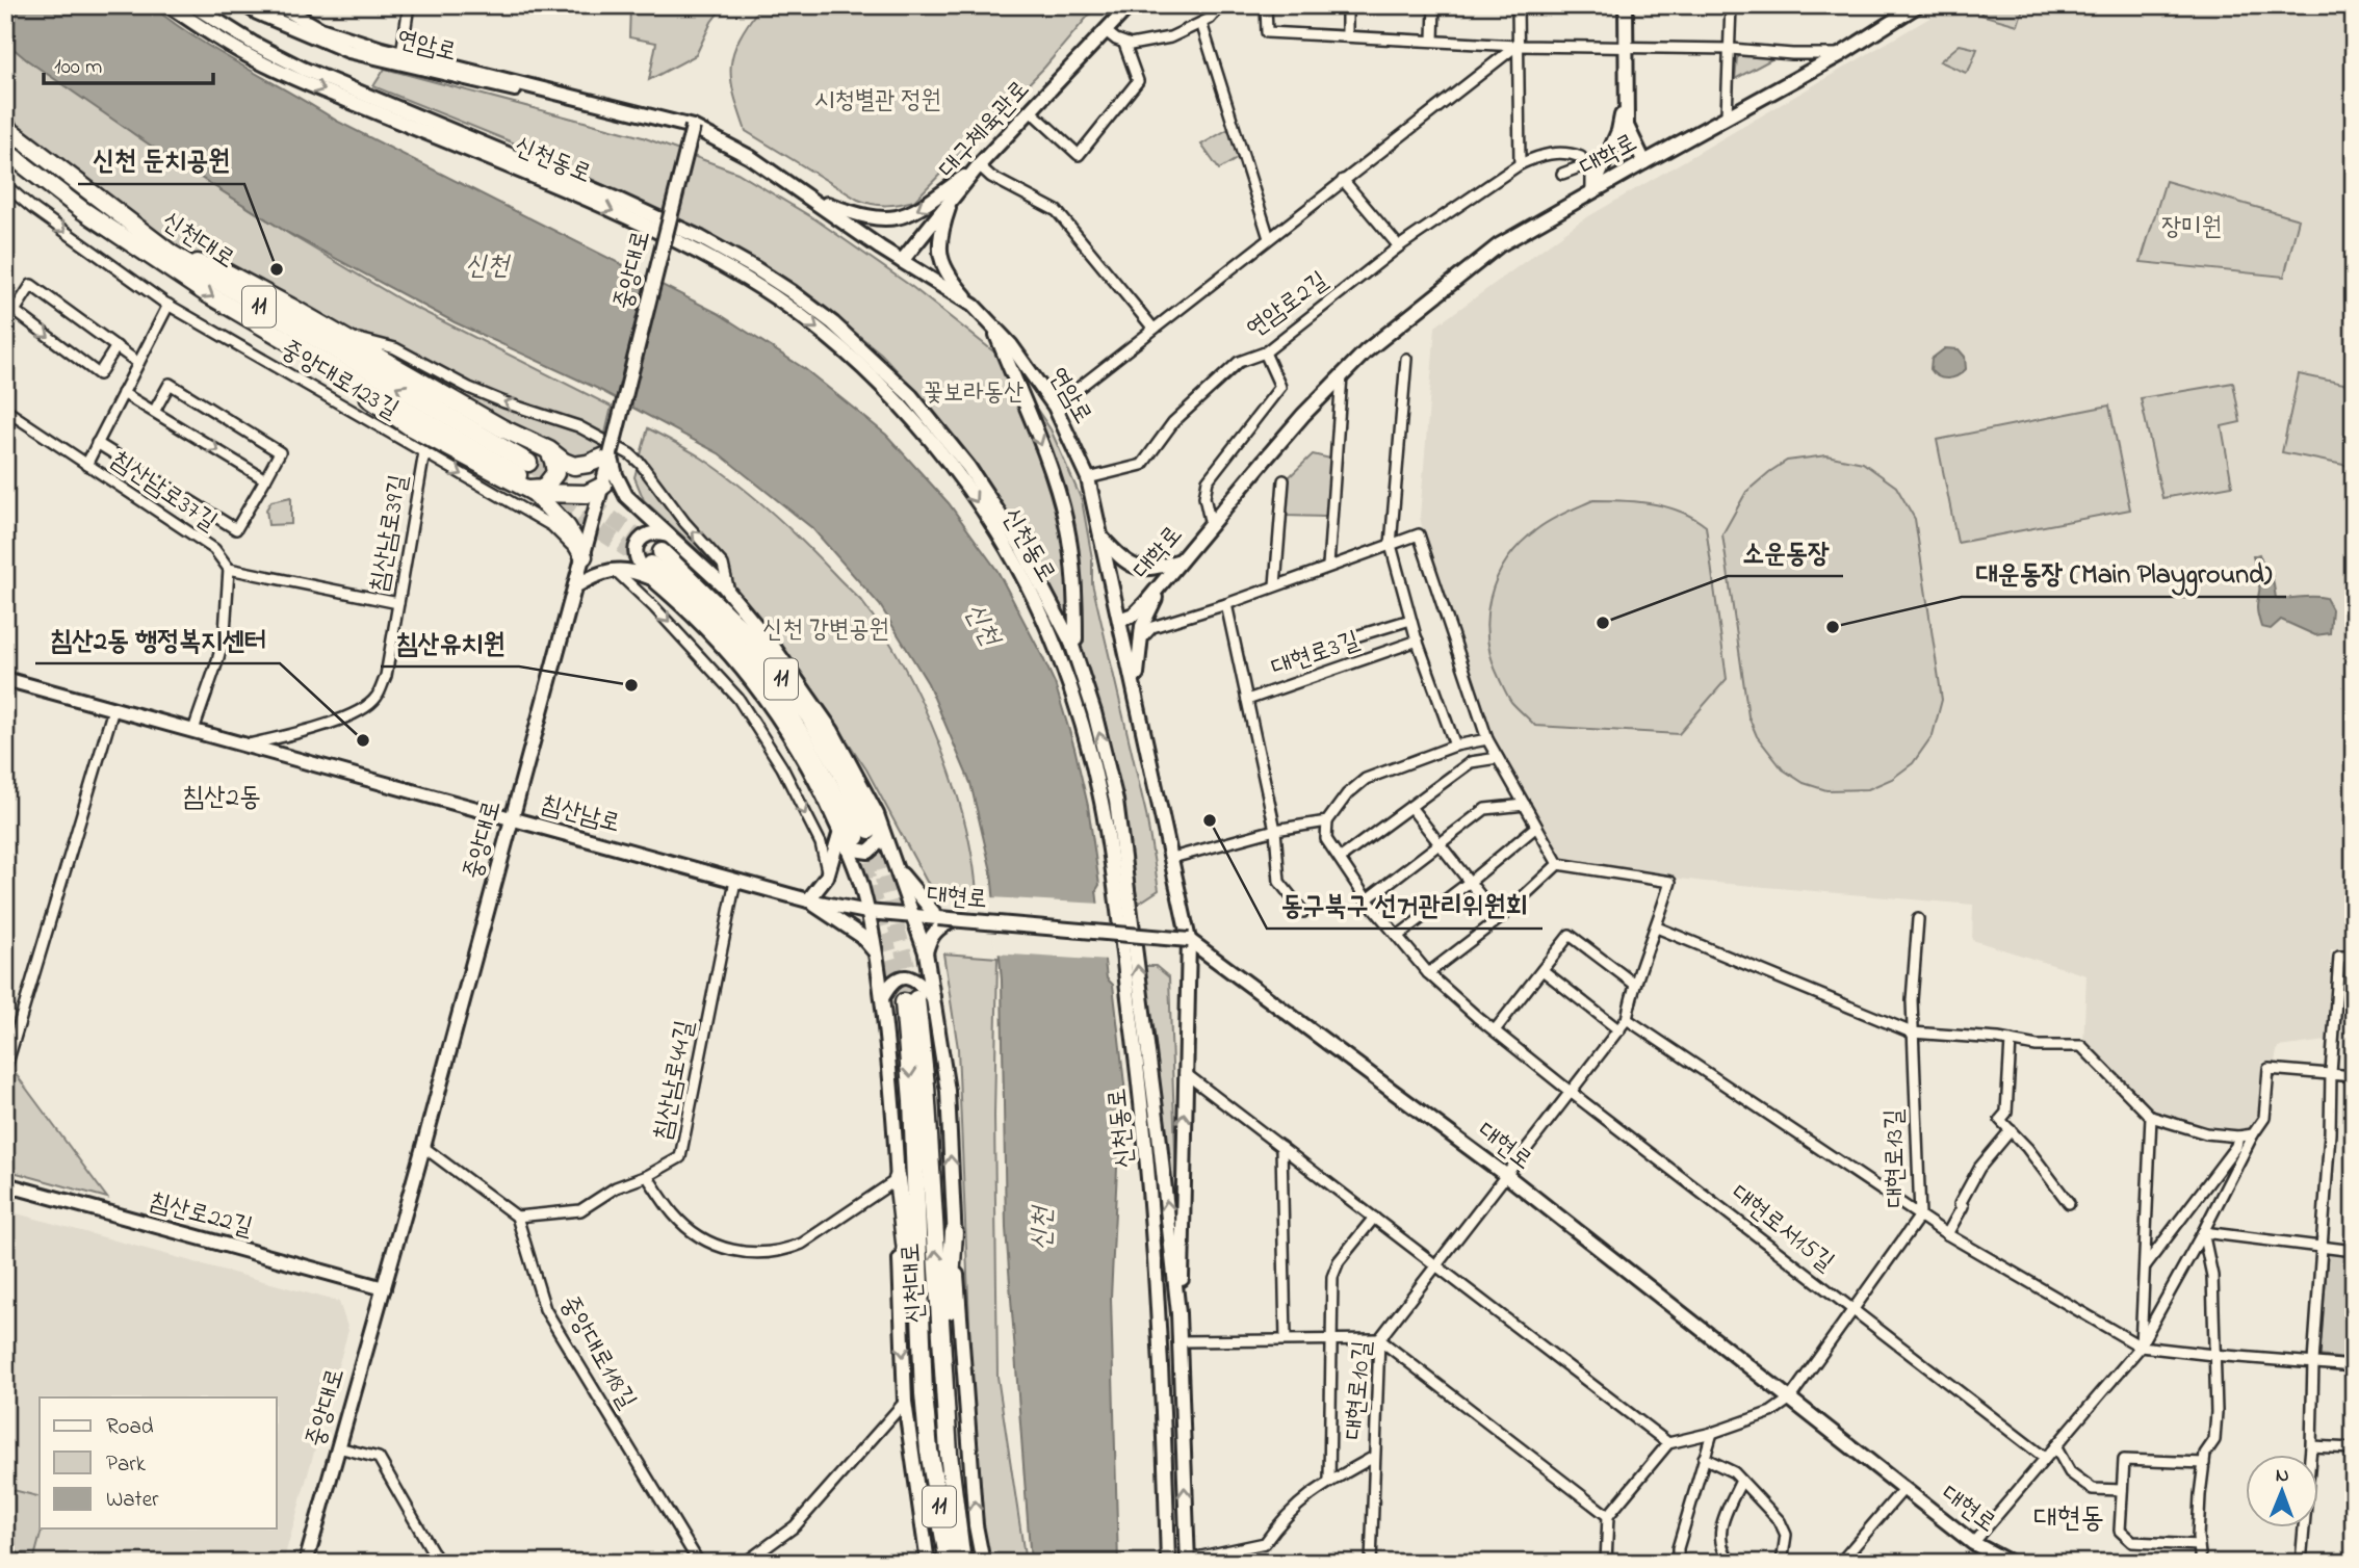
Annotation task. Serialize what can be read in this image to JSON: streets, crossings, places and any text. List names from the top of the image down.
{
  "streets": {
    "highway": ["신천대로", "11"],
    "main road": [
      "연암로",
      "대구체육관로",
      "대학로",
      "신천동로",
      "중앙대로",
      "침산남로",
      "대현로",
      "침산로22길"
    ],
    "street": [
      "연암로2길",
      "중앙대로123길",
      "침산남로37길",
      "침산남로39길",
      "대현로3길",
      "침산남로44길",
      "대현로13길",
      "대현로서15길",
      "중앙대로118길",
      "대현로10길"
    ]
  },
  "crossings": [
    ["연암로", "대구체육관로"],
    ["연암로", "대학로"],
    ["연암로", "신천동로"],
    ["연암로", "중앙대로"],
    ["연암로", "연암로2길"],
    ["연암로", "대현로"],
    ["신천동로", "대현로10길"],
    ["중앙대로", "중앙대로123길"],
    ["중앙대로", "침산남로"],
    ["중앙대로", "침산로22길"],
    ["중앙대로123길", "침산남로39길"],
    ["침산남로39길", "침산남로"],
    ["침산남로", "대현로"],
    ["침산남로", "침산남로44길"],
    ["대현로", "대현로13길"],
    ["대현로", "대현로10길"],
    ["침산남로44길", "중앙대로118길"],
    ["대현로13길", "대현로서15길"],
    ["대현로서15길", "대현로10길"]
  ],
  "one_way": ["중앙대로123길"],
  "districts": ["침산2동", "대현동"],
  "water": ["신천"],
  "parks": [
    "시청별관 정원",
    "장미원",
    "꽃보라동산",
    "신천 강변공원"
  ],
  "places": [
    "신천 둔치공원",
    "소운동장",
    "대운동장 (Main Playground)",
    "침산유치원",
    "침산2동 행정복지센터",
    "동구북구 선거관리위원회"
  ],
  "legend": ["Road", "Park", "Water"],
  "scale_bar": "100 m",
  "north": "top"
}
